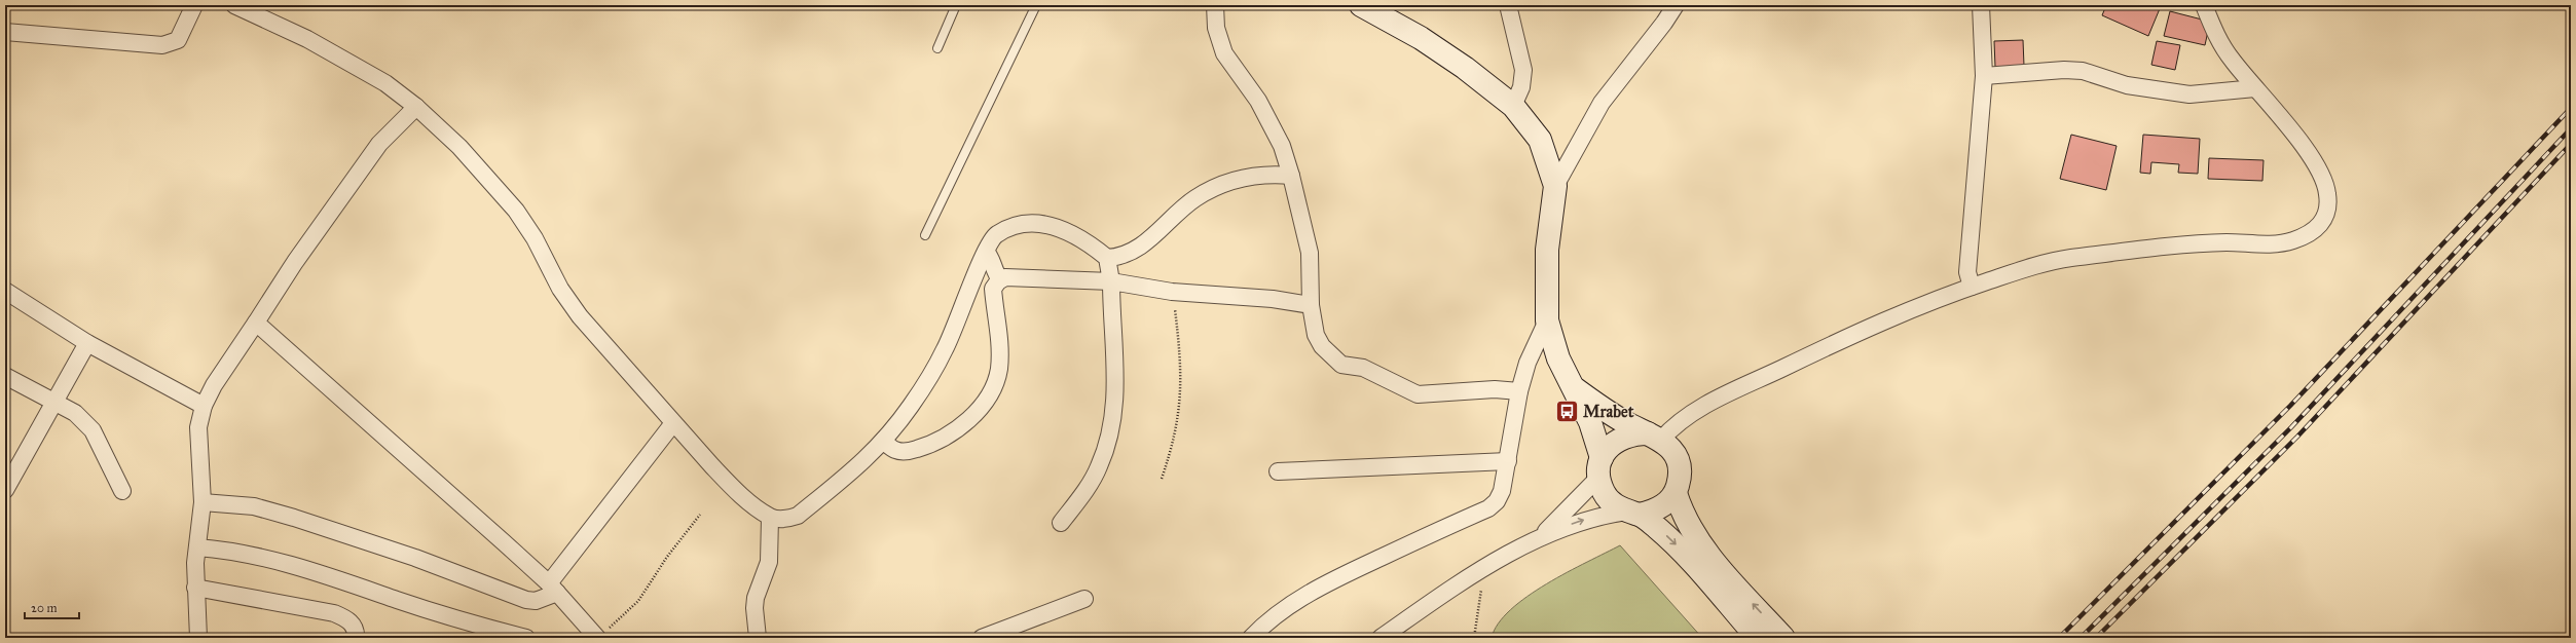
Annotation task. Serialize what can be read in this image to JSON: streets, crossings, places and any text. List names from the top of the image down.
{
  "places": {
    "bus stop": ["Mrabet"]
  },
  "scale_bar": "20 m"
}
